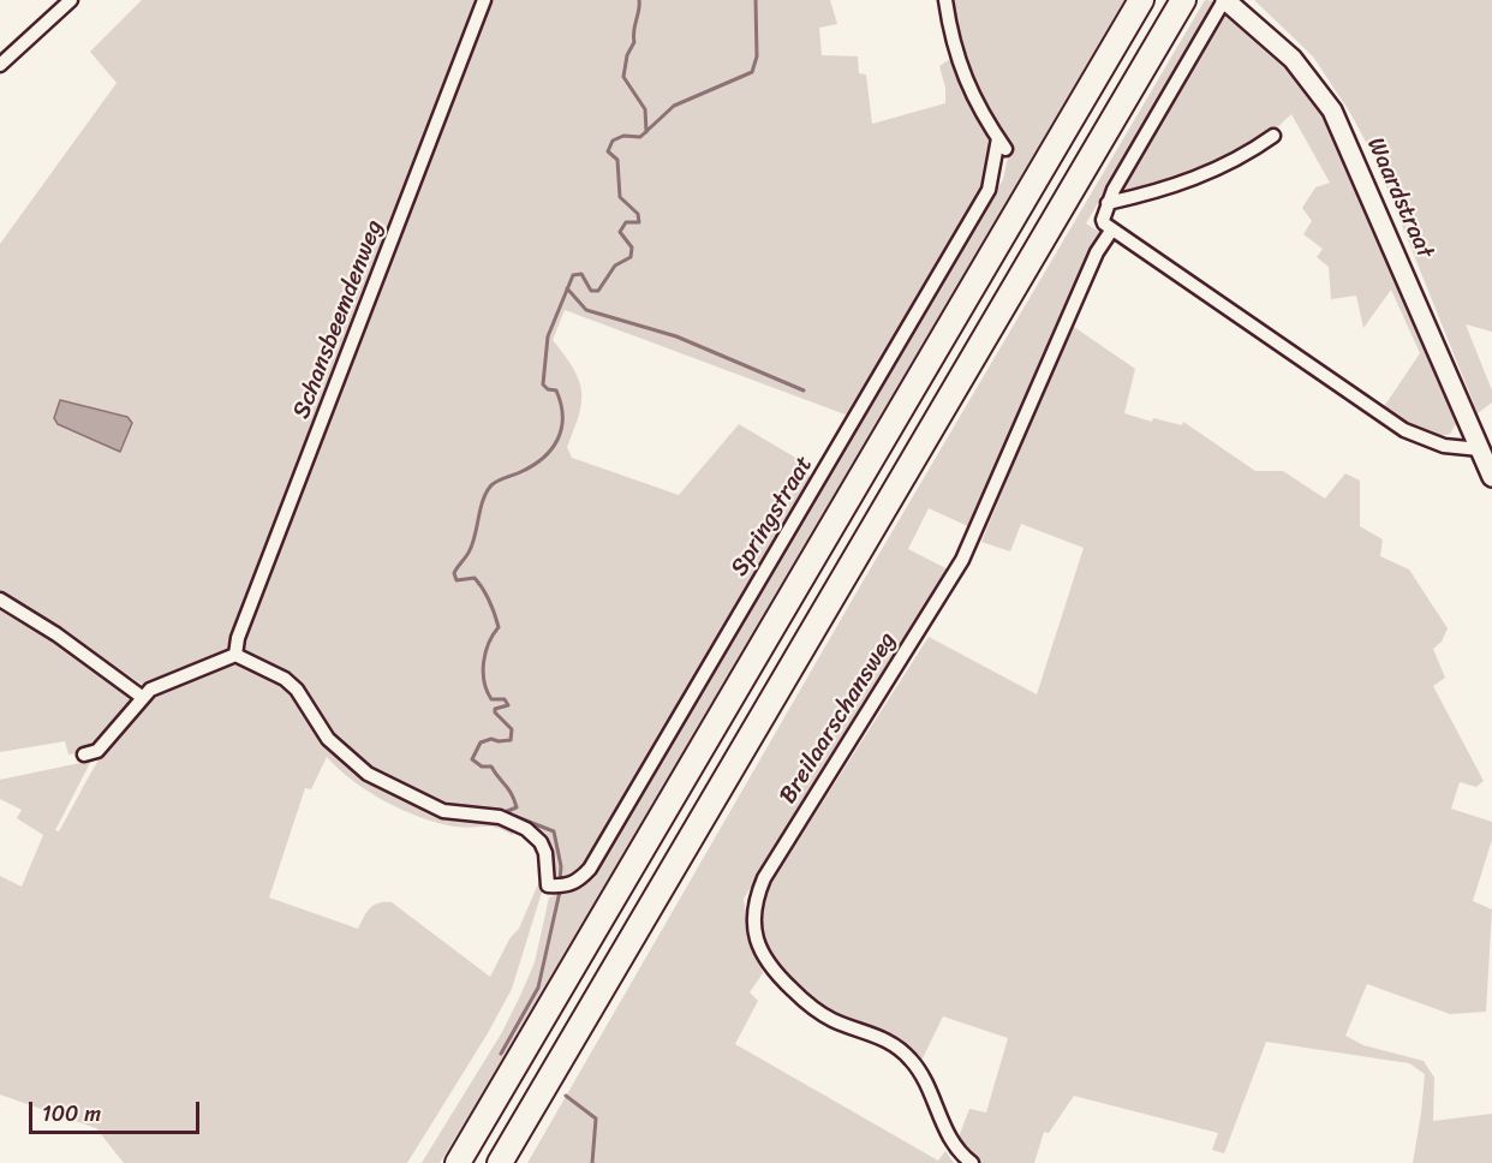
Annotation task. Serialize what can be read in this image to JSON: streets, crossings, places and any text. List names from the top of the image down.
{
  "streets": {
    "street": [
      "Waardstraat",
      "Schansbeemdenweg",
      "Springstraat",
      "Breilaarschansweg"
    ]
  },
  "crossings": [
    ["Schansbeemdenweg", "Springstraat"]
  ],
  "scale_bar": "100 m"
}
